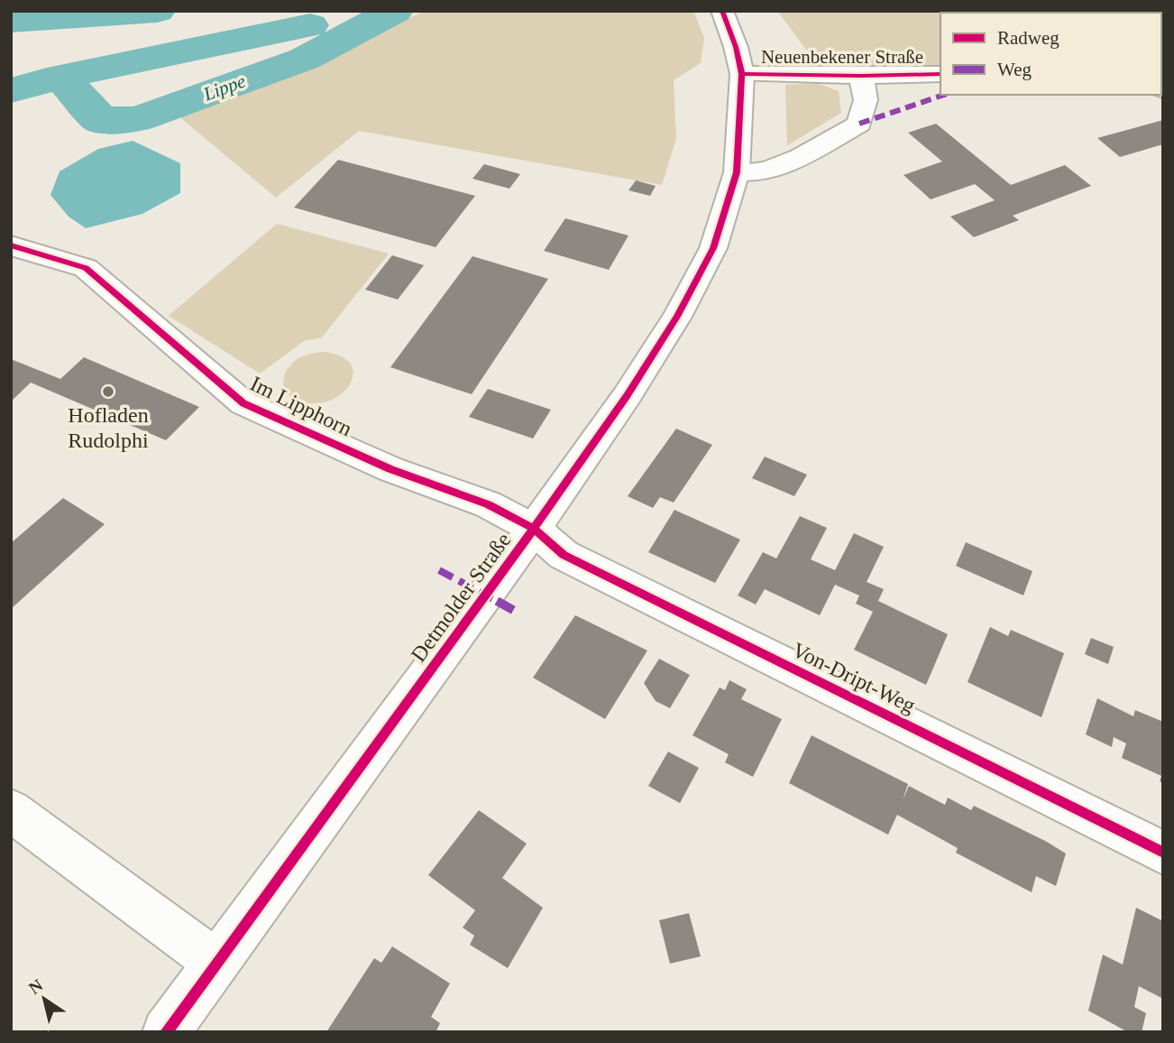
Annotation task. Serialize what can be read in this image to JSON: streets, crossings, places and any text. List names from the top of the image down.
{
  "streets": {
    "street": [
      "Neuenbekener Straße",
      "Im Lipphorn",
      "Detmolder Straße",
      "Von-Dript-Weg"
    ]
  },
  "crossings": [
    ["Neuenbekener Straße", "Detmolder Straße"],
    ["Im Lipphorn", "Detmolder Straße"],
    ["Im Lipphorn", "Von-Dript-Weg"],
    ["Detmolder Straße", "Von-Dript-Weg"]
  ],
  "water": ["Lippe"],
  "places": ["Hofladen Rudolphi"],
  "legend": ["Radweg", "Weg"],
  "north": "top left"
}
